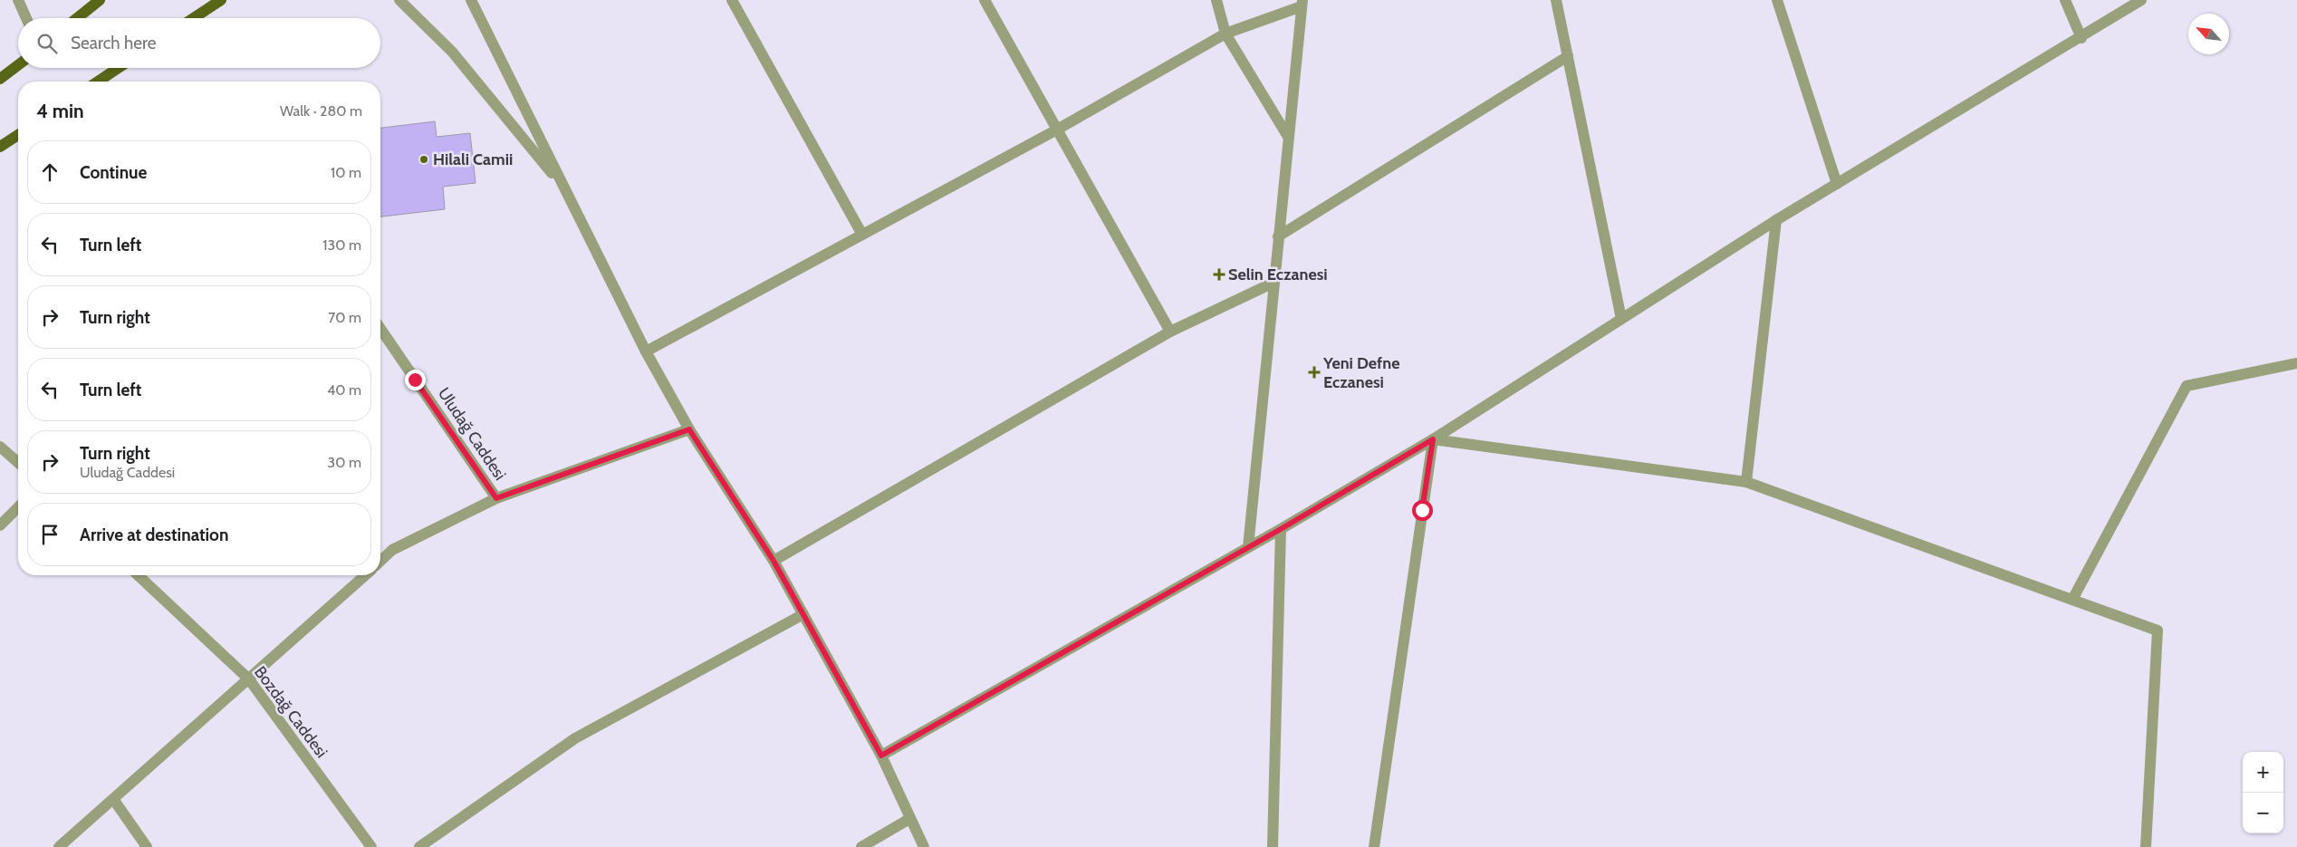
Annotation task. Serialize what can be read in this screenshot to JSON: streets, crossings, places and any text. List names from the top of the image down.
{
  "streets": {
    "street": ["Uludağ Caddesi", "Bozdağ Caddesi"]
  },
  "places": {
    "other": ["Hilali Camii"],
    "health": ["Selin Eczanesi", "Yeni Defne Eczanesi"]
  },
  "north": "top left",
  "page": {
    "search": "Search here",
    "heading": ["4 min", "Walk · 280 m"],
    "list": [
      ["Continue", "10 m"],
      ["Turn left", "130 m"],
      ["Turn right", "70 m"],
      ["Turn left", "40 m"],
      ["Turn right", "Uludağ Caddesi", "30 m"],
      "Arrive at destination"
    ],
    "map_buttons": ["+", "−"]
  }
}
